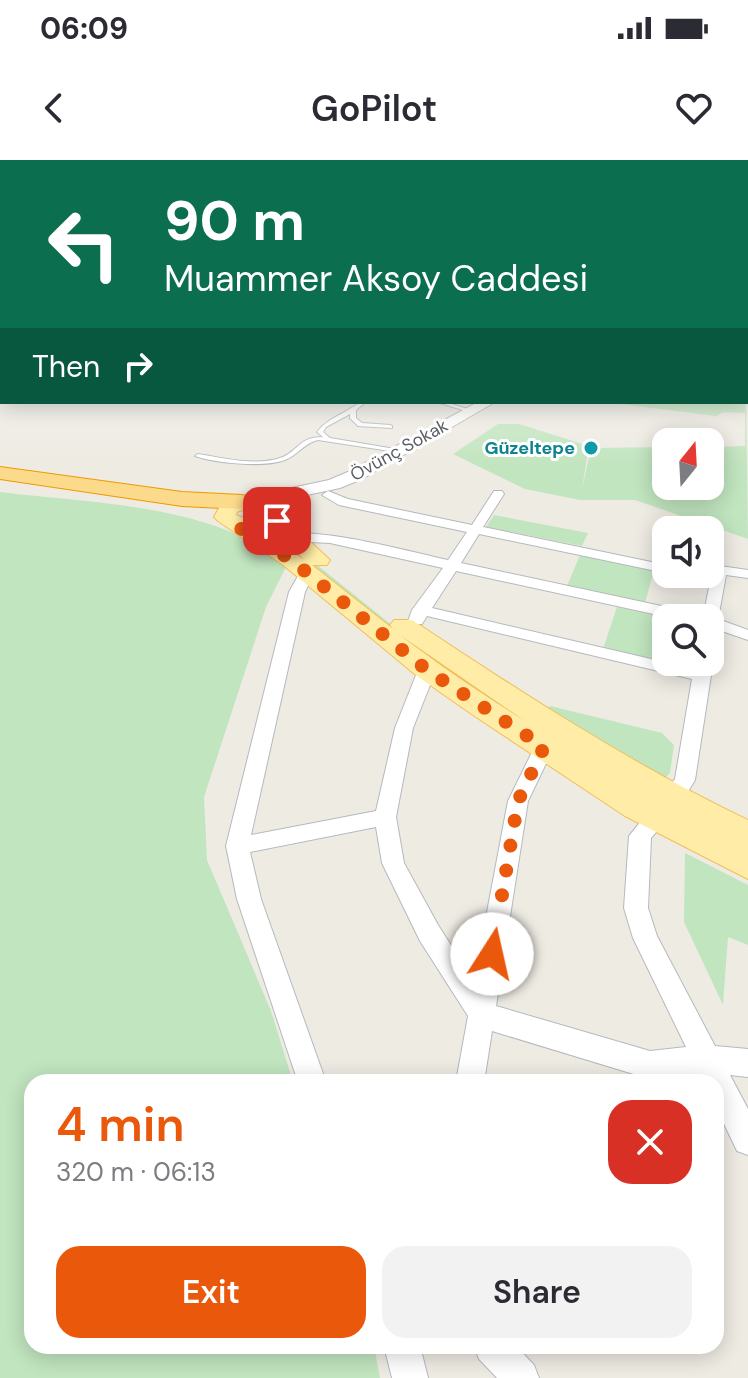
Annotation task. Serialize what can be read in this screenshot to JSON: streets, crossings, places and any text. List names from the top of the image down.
{
  "streets": {
    "street": ["Övünç Sokak"]
  },
  "places": ["Güzeltepe"],
  "north": "top",
  "page": {
    "status": "06:09",
    "header": "GoPilot",
    "turn": ["90 m", "Muammer Aksoy Caddesi"],
    "then": "Then",
    "heading": ["4 min", "320 m · 06:13"],
    "buttons": ["Exit", "Share"]
  }
}
